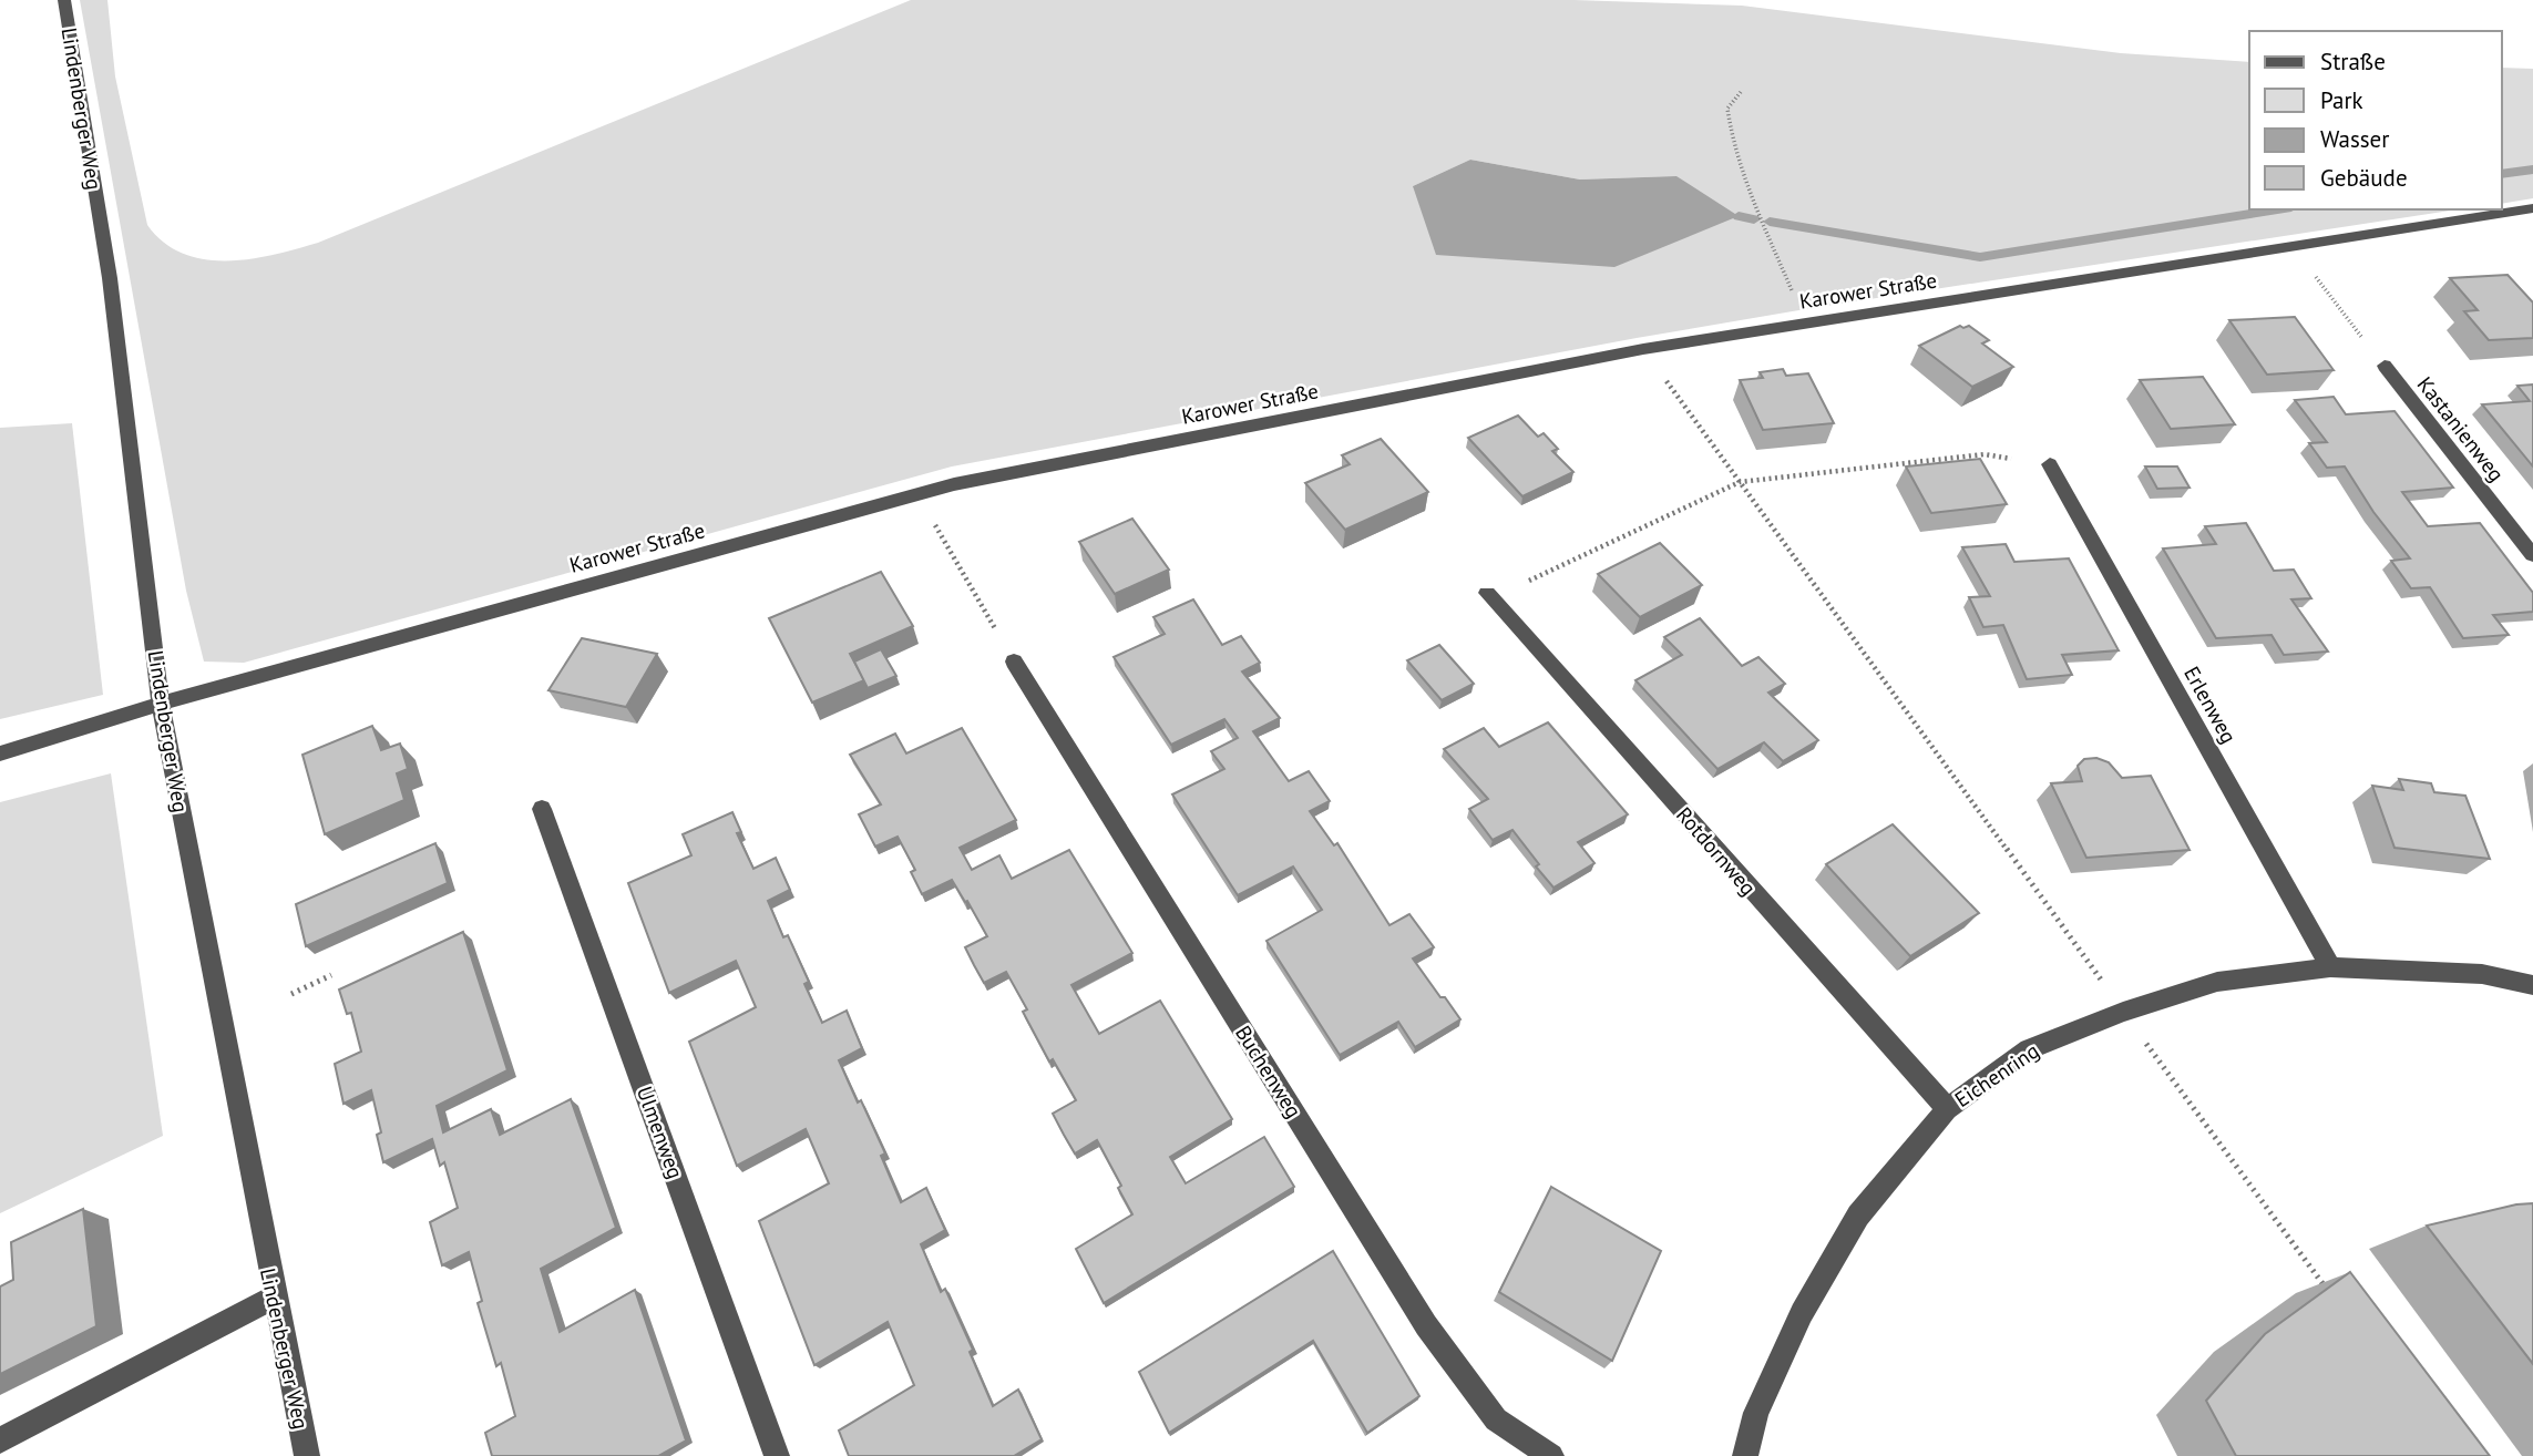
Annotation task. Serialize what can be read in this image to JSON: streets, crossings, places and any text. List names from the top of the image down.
{
  "streets": {
    "street": [
      "Lindenberger Weg",
      "Karower Straße",
      "Kastanienweg",
      "Erlenweg",
      "Rotdornweg",
      "Buchenweg",
      "Eichenring",
      "Ulmenweg"
    ]
  },
  "crossings": [
    ["Lindenberger Weg", "Karower Straße"],
    ["Erlenweg", "Eichenring"],
    ["Rotdornweg", "Eichenring"]
  ],
  "legend": [
    "Straße",
    "Park",
    "Wasser",
    "Gebäude"
  ]
}
